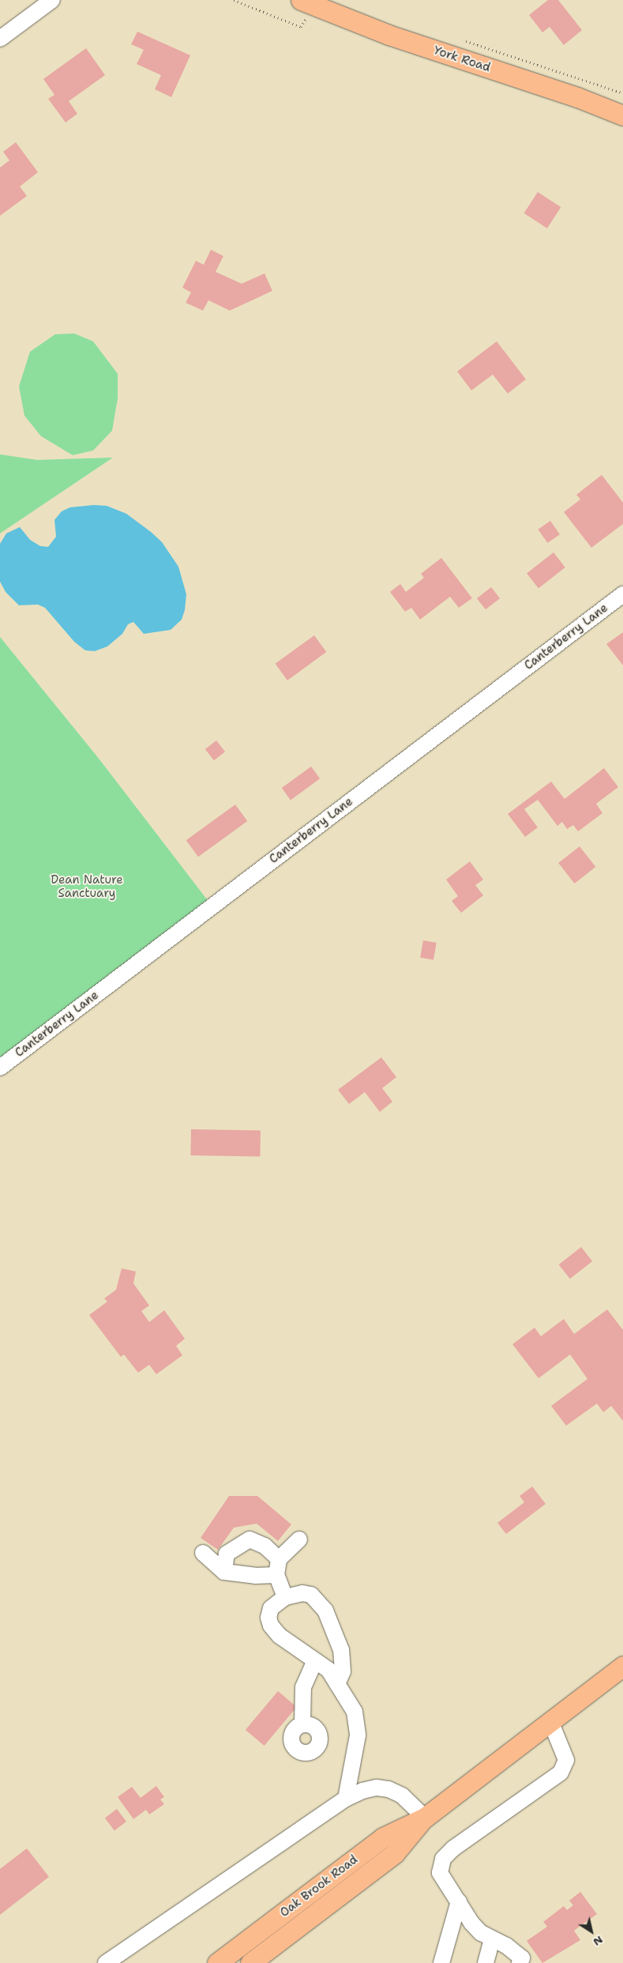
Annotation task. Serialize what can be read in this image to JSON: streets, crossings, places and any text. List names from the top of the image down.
{
  "streets": {
    "main road": ["York Road", "Oak Brook Road"],
    "street": ["Canterberry Lane"]
  },
  "parks": ["Dean Nature Sanctuary"],
  "north": "bottom right"
}
